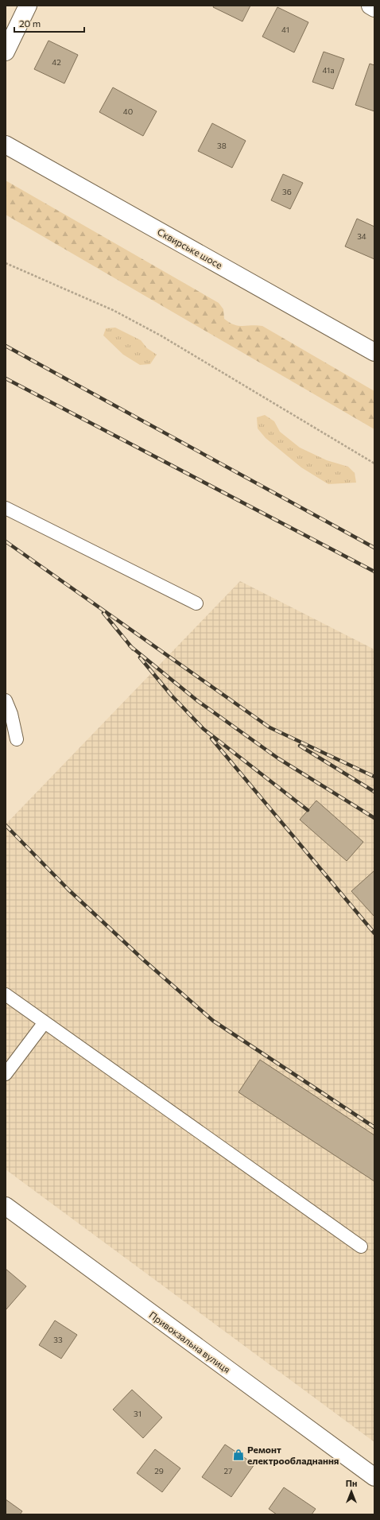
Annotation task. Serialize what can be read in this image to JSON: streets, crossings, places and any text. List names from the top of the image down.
{
  "streets": {
    "street": ["Сквирське шосе", "Привокзальна вулиця"]
  },
  "places": {
    "shop": ["Ремонт електрообладнання"]
  },
  "house_numbers": [
    "41",
    "42",
    "41а",
    "40",
    "38",
    "36",
    "34",
    "33",
    "31",
    "29",
    "27"
  ],
  "scale_bar": "20 m",
  "north": "top"
}
